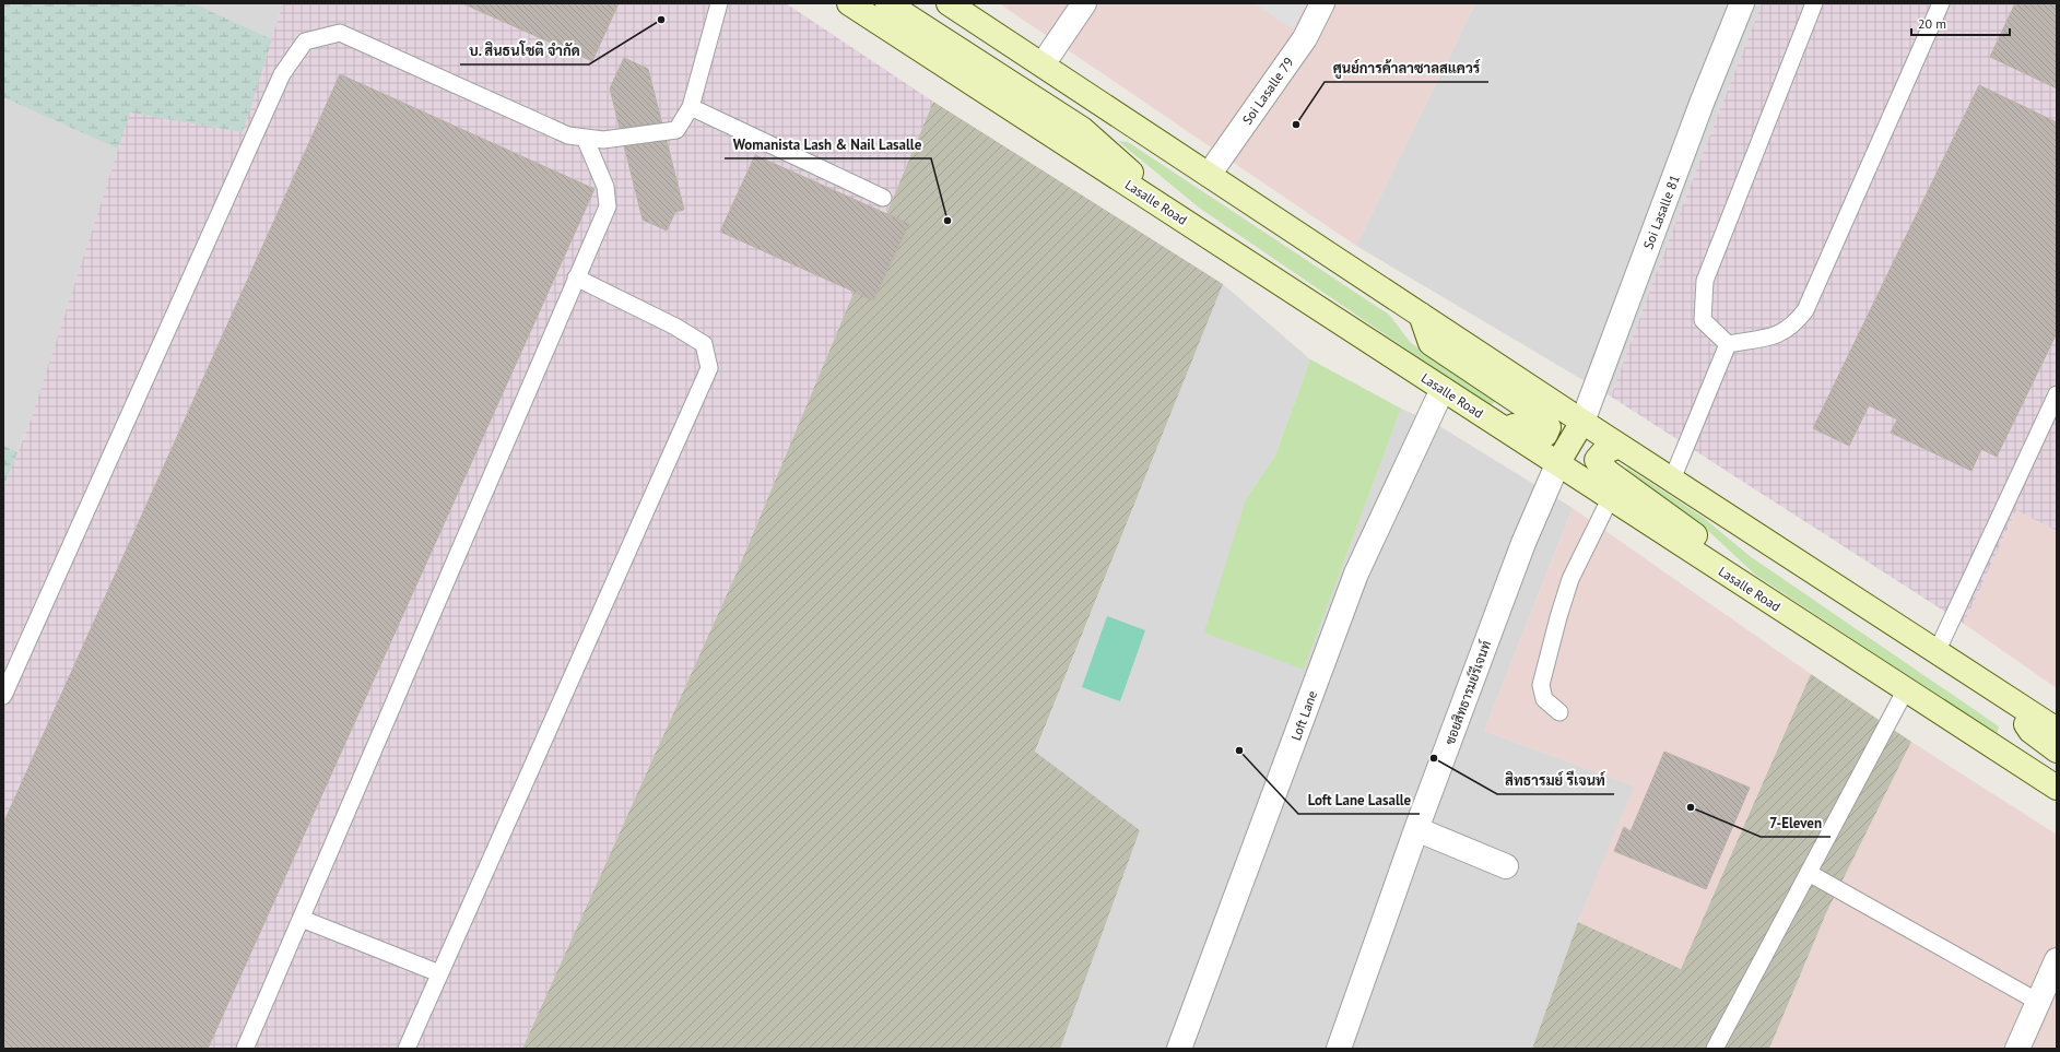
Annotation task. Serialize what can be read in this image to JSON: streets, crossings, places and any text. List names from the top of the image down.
{
  "streets": {
    "street": [
      "Soi Lasalle 79",
      "Lasalle Road",
      "Soi Lasalle 81",
      "ซอยสิทธารมย์รีเจนท์",
      "Loft Lane"
    ]
  },
  "crossings": [
    ["Lasalle Road", "ซอยสิทธารมย์รีเจนท์"],
    ["Lasalle Road", "Loft Lane"]
  ],
  "places": [
    "บ. สินธนโชติ จำกัด",
    "ศูนย์การค้าลาซาลสแควร์",
    "Womanista Lash & Nail Lasalle",
    "Loft Lane Lasalle",
    "สิทธารมย์ รีเจนท์",
    "7-Eleven"
  ],
  "scale_bar": "20 m"
}
